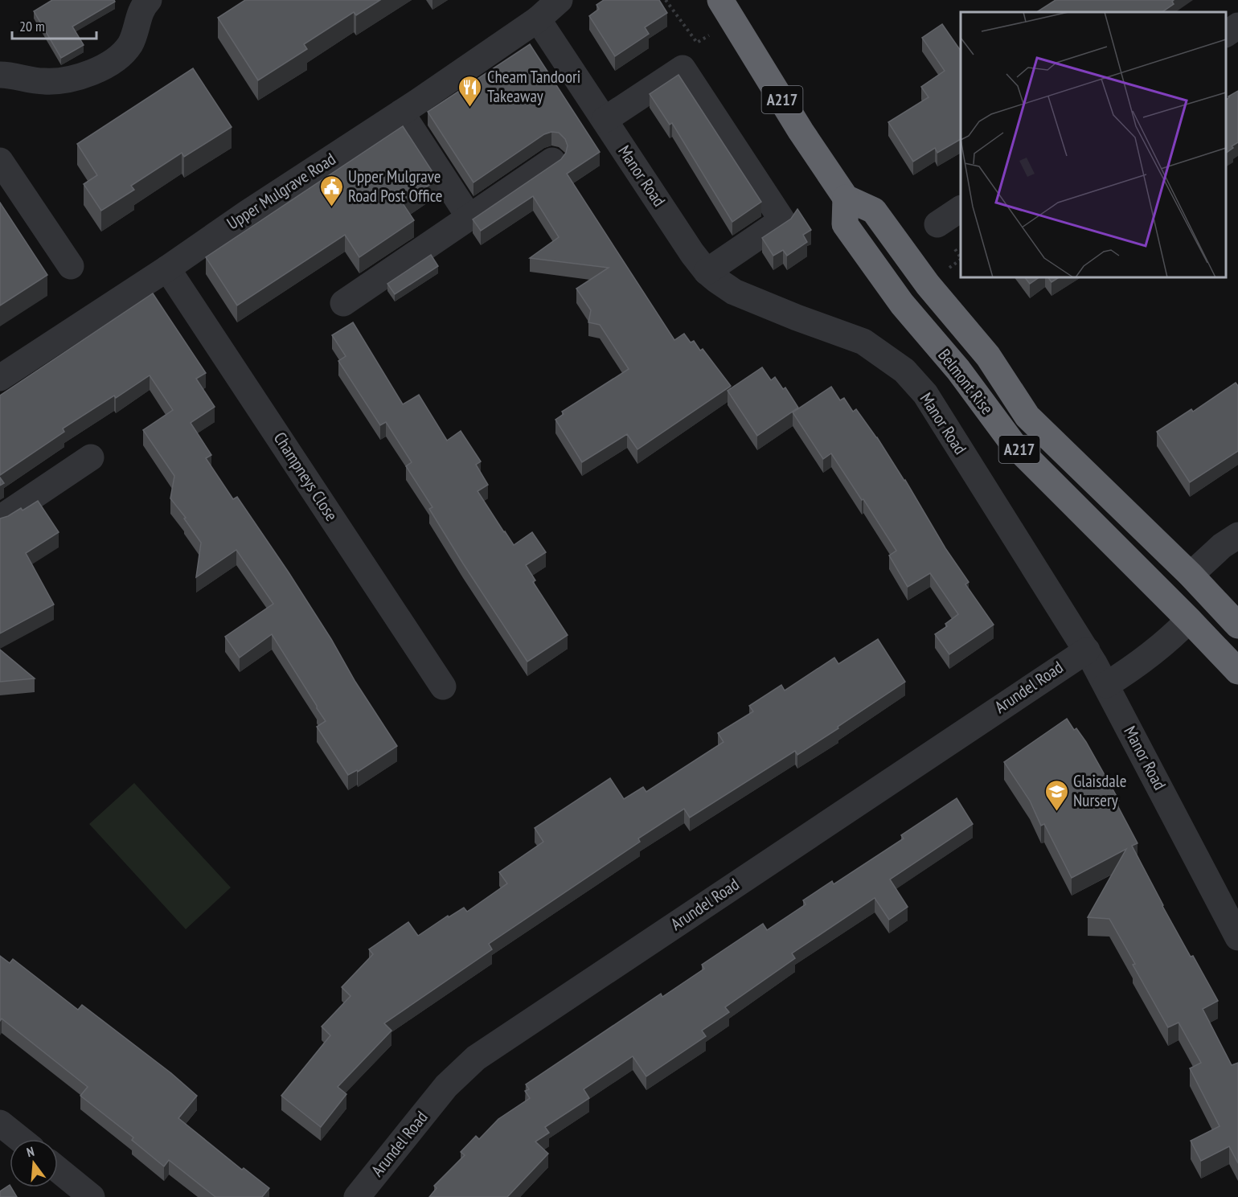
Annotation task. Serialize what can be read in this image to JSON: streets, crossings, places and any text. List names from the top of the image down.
{
  "streets": {
    "highway": ["A217", "Belmont Rise"],
    "street": [
      "Manor Road",
      "Upper Mulgrave Road",
      "Champneys Close",
      "Arundel Road"
    ]
  },
  "crossings": [
    ["A217", "Belmont Rise"],
    ["Manor Road", "Upper Mulgrave Road"],
    ["Manor Road", "Arundel Road"],
    ["Upper Mulgrave Road", "Champneys Close"]
  ],
  "places": {
    "restaurant": ["Cheam Tandoori Takeaway"],
    "public building": ["Upper Mulgrave Road Post Office"],
    "school or university": ["Glaisdale Nursery"]
  },
  "scale_bar": "20 m",
  "north": "top"
}
